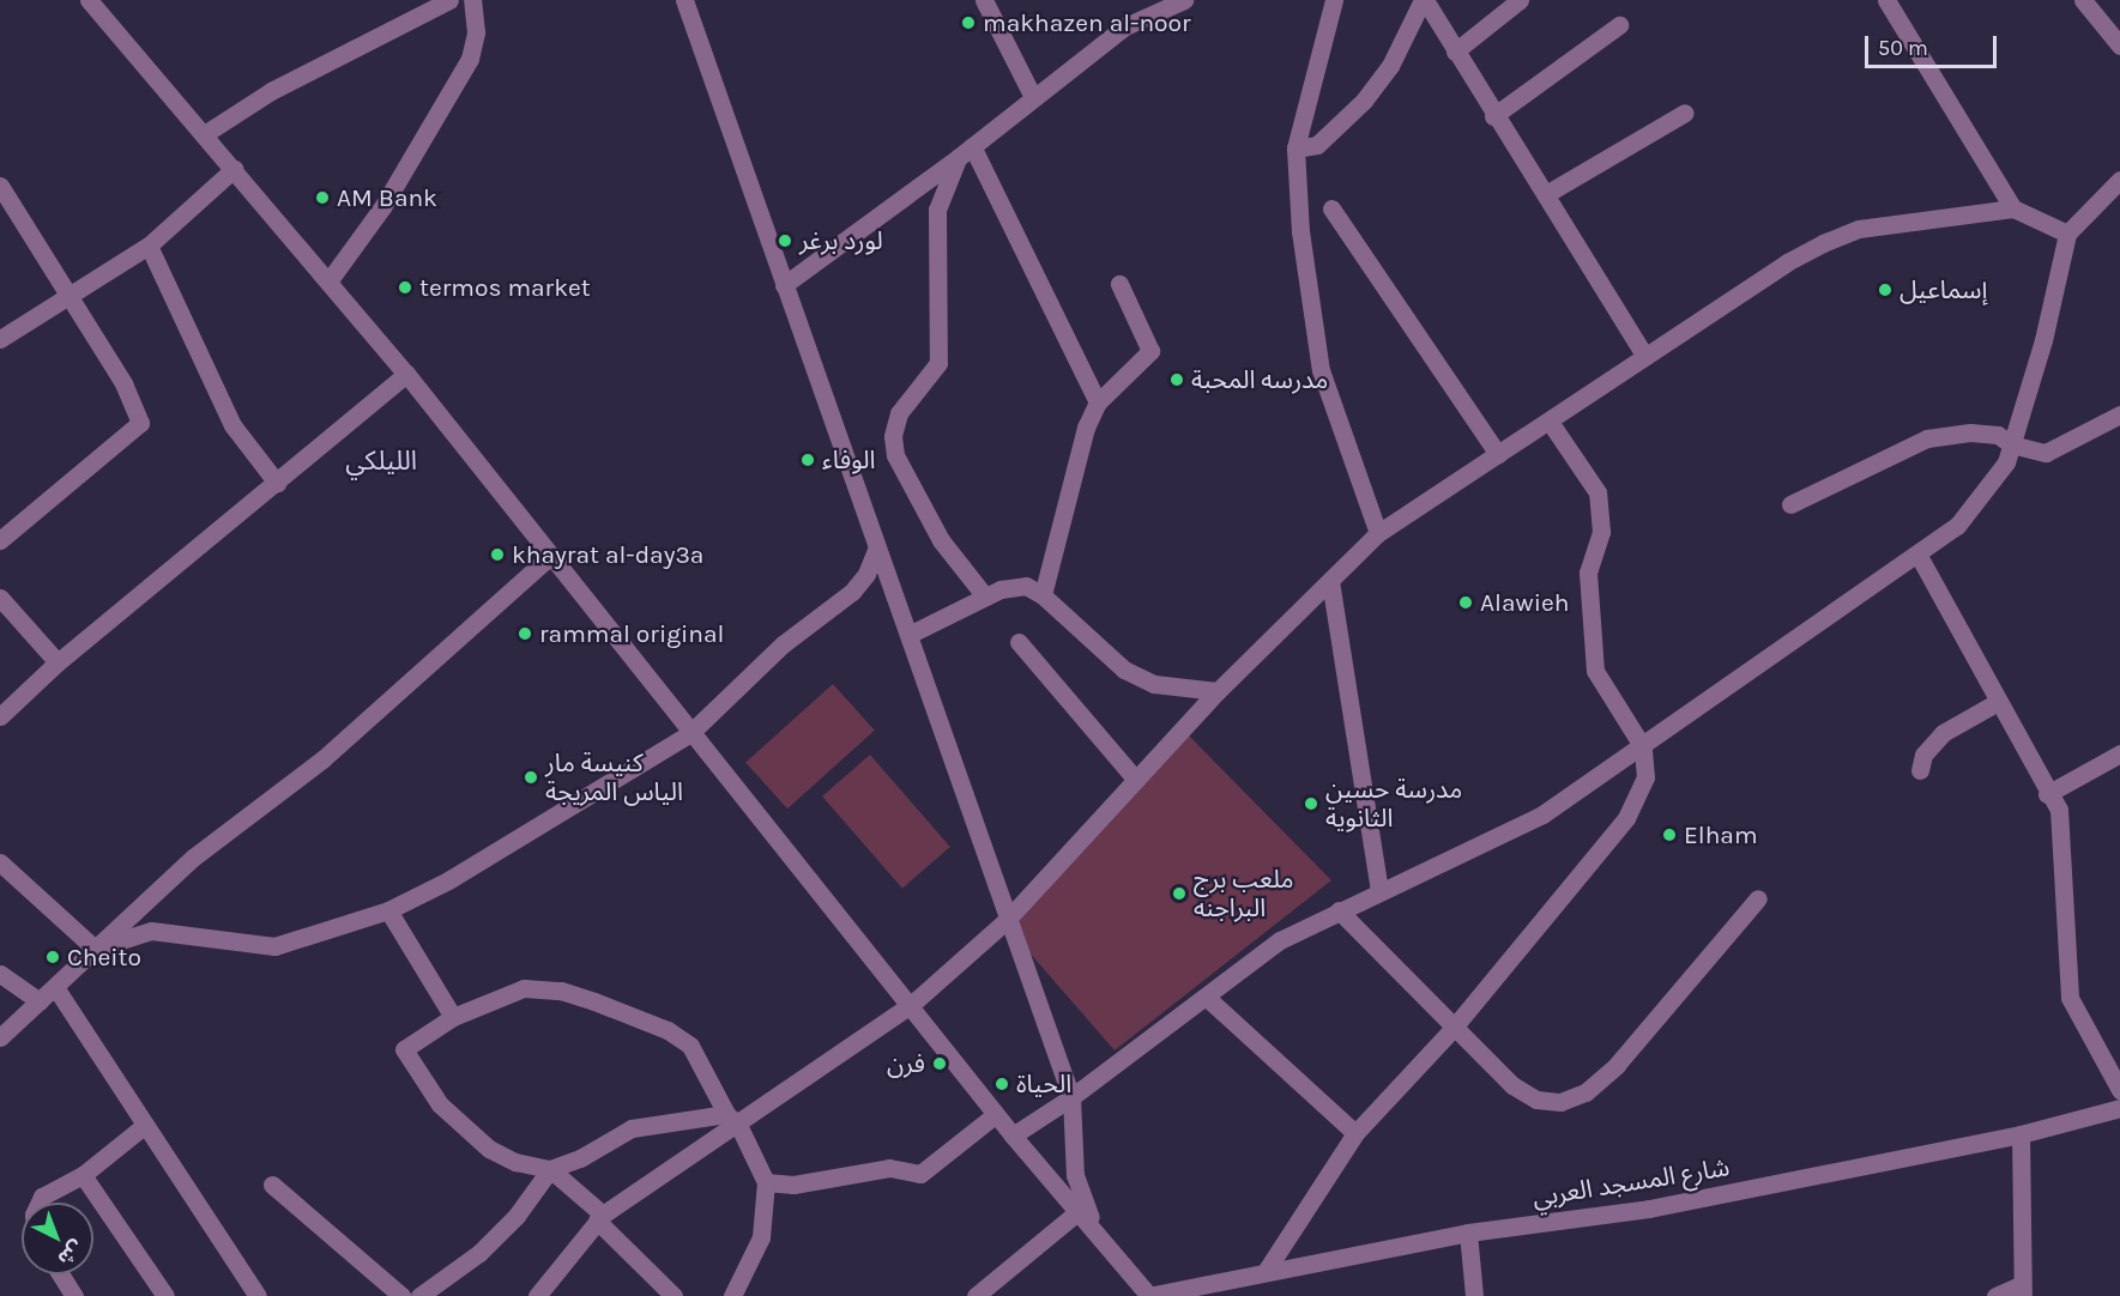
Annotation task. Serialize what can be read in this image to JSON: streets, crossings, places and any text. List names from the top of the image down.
{
  "streets": {
    "street": ["شارع المسجد العربي"]
  },
  "districts": ["الليلكي"],
  "places": [
    "makhazen al-noor",
    "AM Bank",
    "لورد برغر",
    "termos market",
    "إسماعيل",
    "مدرسه المحبة",
    "الوفاء",
    "khayrat al-day3a",
    "Alawieh",
    "rammal original",
    "كنيسة مار الياس المريجة",
    "مدرسة حسين الثانوية",
    "Elham",
    "ملعب برج البراجنه",
    "Cheito",
    "فرن",
    "الحياة"
  ],
  "scale_bar": "50 m",
  "north": "bottom right"
}
